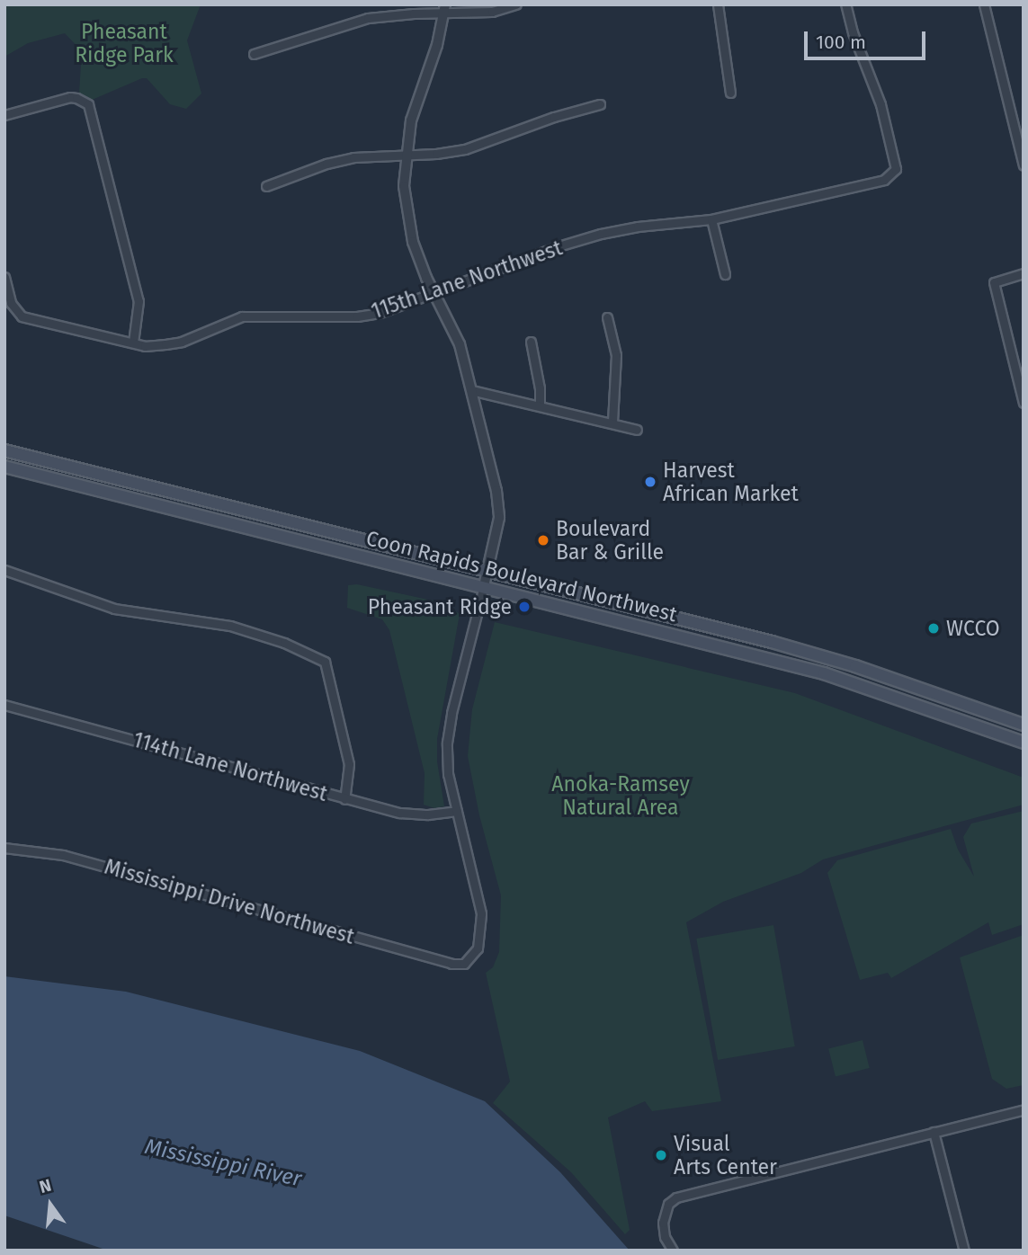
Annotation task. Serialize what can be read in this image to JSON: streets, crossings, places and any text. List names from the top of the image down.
{
  "streets": {
    "main road": ["Coon Rapids Boulevard Northwest"],
    "street": ["115th Lane Northwest", "114th Lane Northwest", "Mississippi Drive Northwest"]
  },
  "crossings": [
    ["114th Lane Northwest", "Mississippi Drive Northwest"]
  ],
  "water": ["Mississippi River"],
  "parks": ["Pheasant Ridge Park", "Anoka-Ramsey Natural Area"],
  "places": [
    "Harvest African Market",
    "Boulevard Bar & Grille",
    "Pheasant Ridge",
    "WCCO",
    "Visual Arts Center"
  ],
  "scale_bar": "100 m",
  "north": "top"
}
